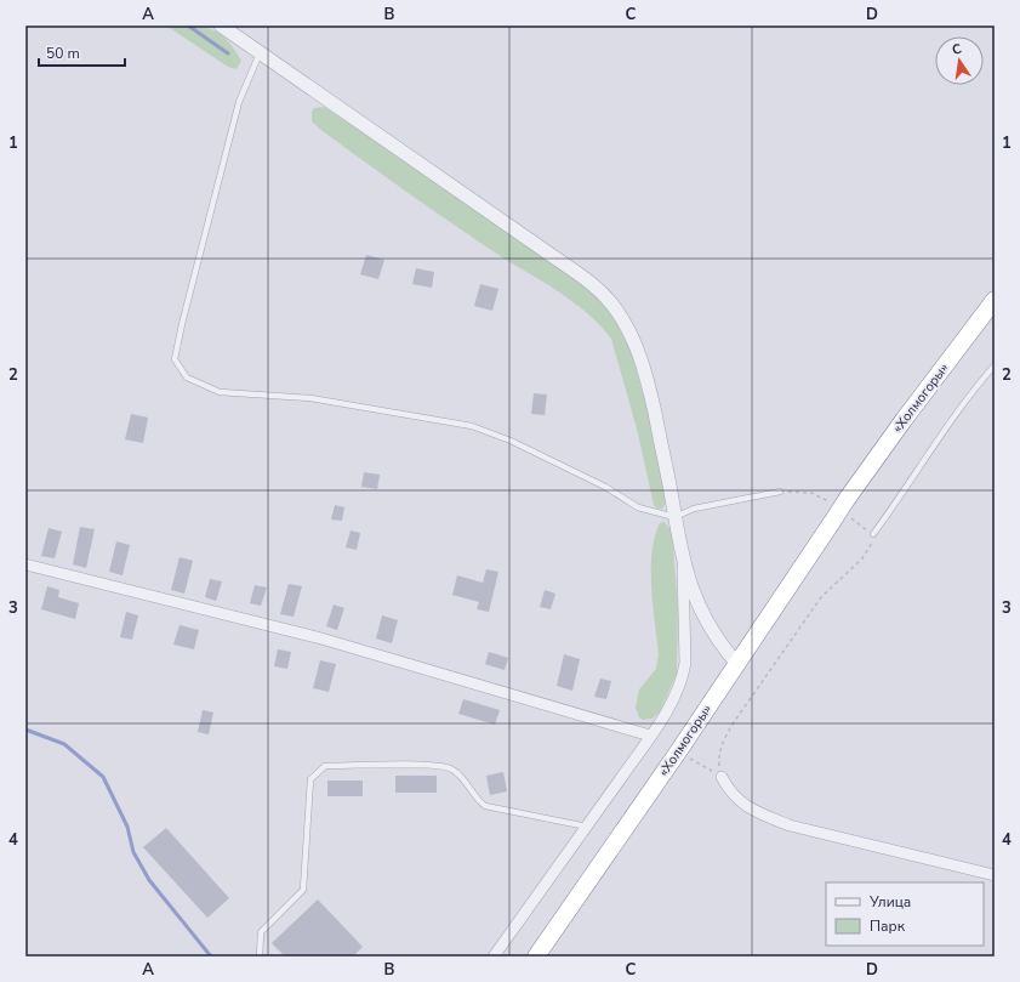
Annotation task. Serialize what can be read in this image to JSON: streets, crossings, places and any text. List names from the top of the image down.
{
  "streets": {
    "highway": ["«Холмогоры»"]
  },
  "legend": ["Улица", "Парк"],
  "scale_bar": "50 m",
  "north": "top",
  "grid": {
    "columns": [
      "A",
      "B",
      "C",
      "D"
    ],
    "rows": [
      "1",
      "2",
      "3",
      "4"
    ]
  }
}
